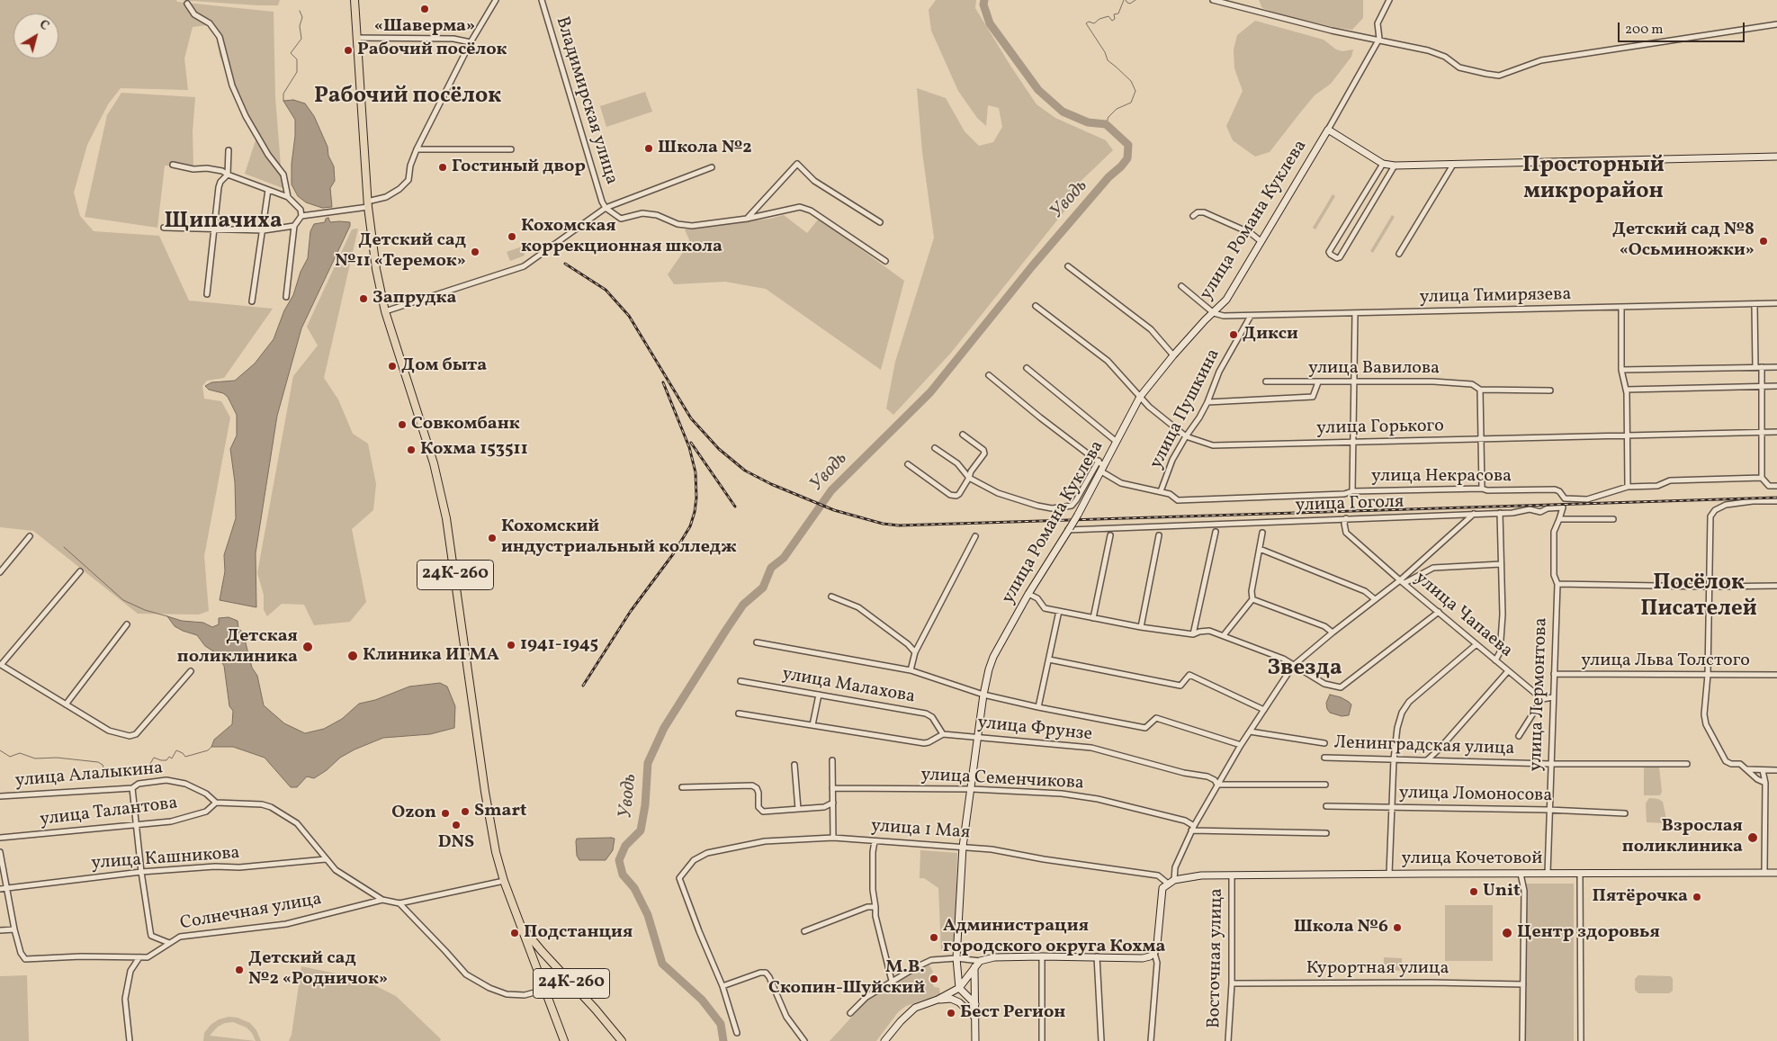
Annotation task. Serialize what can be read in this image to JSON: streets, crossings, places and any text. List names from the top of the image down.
{
  "streets": {
    "main road": ["24К-260"],
    "street": [
      "Владимирская улица",
      "улица Романа Куклева",
      "улица Тимирязева",
      "улица Вавилова",
      "улица Пушкина",
      "улица Горького",
      "улица Некрасова",
      "улица Гоголя",
      "улица Чапаева",
      "улица Льва Толстого",
      "улица Малахова",
      "улица Лермонтова",
      "улица Фрунзе",
      "Ленинградская улица",
      "улица Алалыкина",
      "улица Семенчикова",
      "улица Ломоносова",
      "улица Талантова",
      "улица 1 Мая",
      "улица Кашникова",
      "улица Кочетовой",
      "Солнечная улица",
      "Восточная улица",
      "Курортная улица"
    ]
  },
  "crossings": [
    ["улица Романа Куклева", "улица Тимирязева"],
    ["улица Романа Куклева", "улица Горького"],
    ["улица Романа Куклева", "улица Некрасова"],
    ["улица Романа Куклева", "улица Гоголя"],
    ["улица Романа Куклева", "улица Фрунзе"],
    ["улица Романа Куклева", "улица Семенчикова"],
    ["улица Романа Куклева", "улица 1 Мая"],
    ["улица Тимирязева", "улица Пушкина"],
    ["улица Пушкина", "улица Горького"],
    ["улица Пушкина", "улица Некрасова"],
    ["улица Гоголя", "улица Чапаева"],
    ["улица Гоголя", "улица Лермонтова"],
    ["24К-260", "Солнечная улица"],
    ["улица Льва Толстого", "улица Лермонтова"],
    ["улица Малахова", "улица Фрунзе"],
    ["улица Лермонтова", "Ленинградская улица"],
    ["улица Лермонтова", "улица Ломоносова"],
    ["улица Лермонтова", "улица Кочетовой"],
    ["улица Алалыкина", "улица Талантова"],
    ["улица 1 Мая", "улица Кочетовой"],
    ["улица Кочетовой", "Восточная улица"],
    ["Восточная улица", "Курортная улица"]
  ],
  "districts": [
    "Рабочий посёлок",
    "Просторный микрорайон",
    "Щипачиха",
    "Посёлок Писателей",
    "Звезда"
  ],
  "water": ["Уводь"],
  "places": [
    "«Шаверма»",
    "Рабочий посёлок",
    "Школа №2",
    "Гостиный двор",
    "Кохомская коррекционная школа",
    "Детский сад №8 «Осьминожки»",
    "Детский сад №11 «Теремок»",
    "Запрудка",
    "Дикси",
    "Дом быта",
    "Совкомбанк",
    "Кохма 153511",
    "Кохомский индустриальный колледж",
    "1941-1945",
    "Детская поликлиника",
    "Клиника ИГМА",
    "Smart",
    "Ozon",
    "DNS",
    "Взрослая поликлиника",
    "Unit",
    "Пятёрочка",
    "Школа №6",
    "Подстанция",
    "Центр здоровья",
    "Администрация городского округа Кохма",
    "Детский сад №2 «Родничок»",
    "М.В. Скопин-Шуйский",
    "Бест Регион"
  ],
  "scale_bar": "200 m",
  "north": "top right"
}
